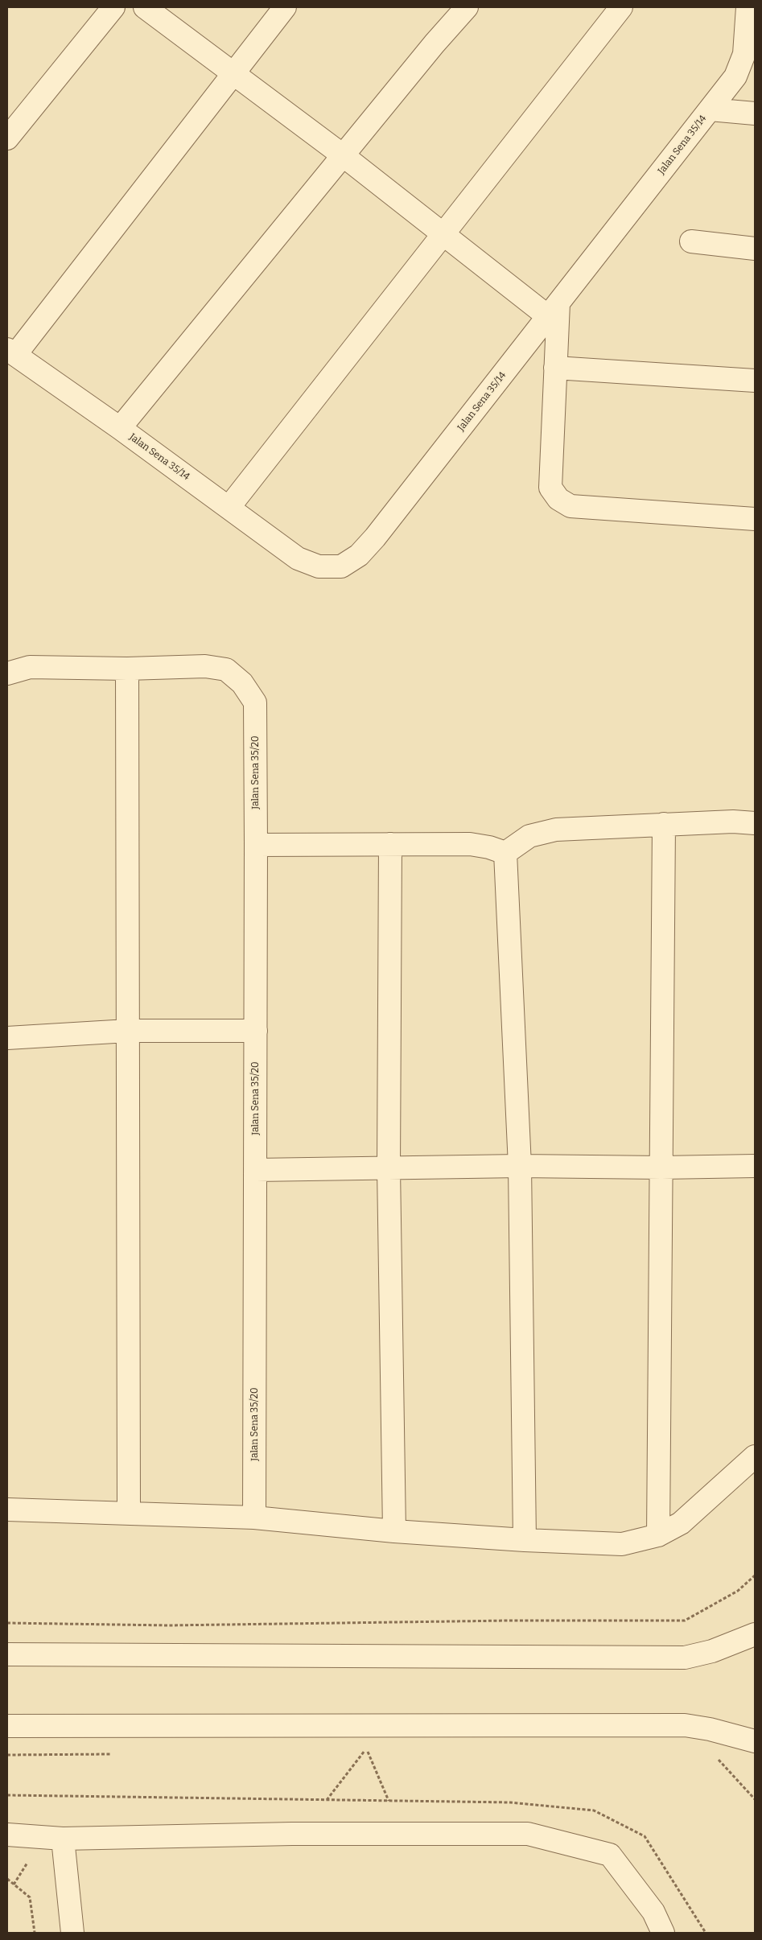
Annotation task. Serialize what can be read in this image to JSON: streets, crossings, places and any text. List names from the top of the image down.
{
  "streets": {
    "street": ["Jalan Sena 35/14", "Jalan Sena 35/20"]
  }
}
